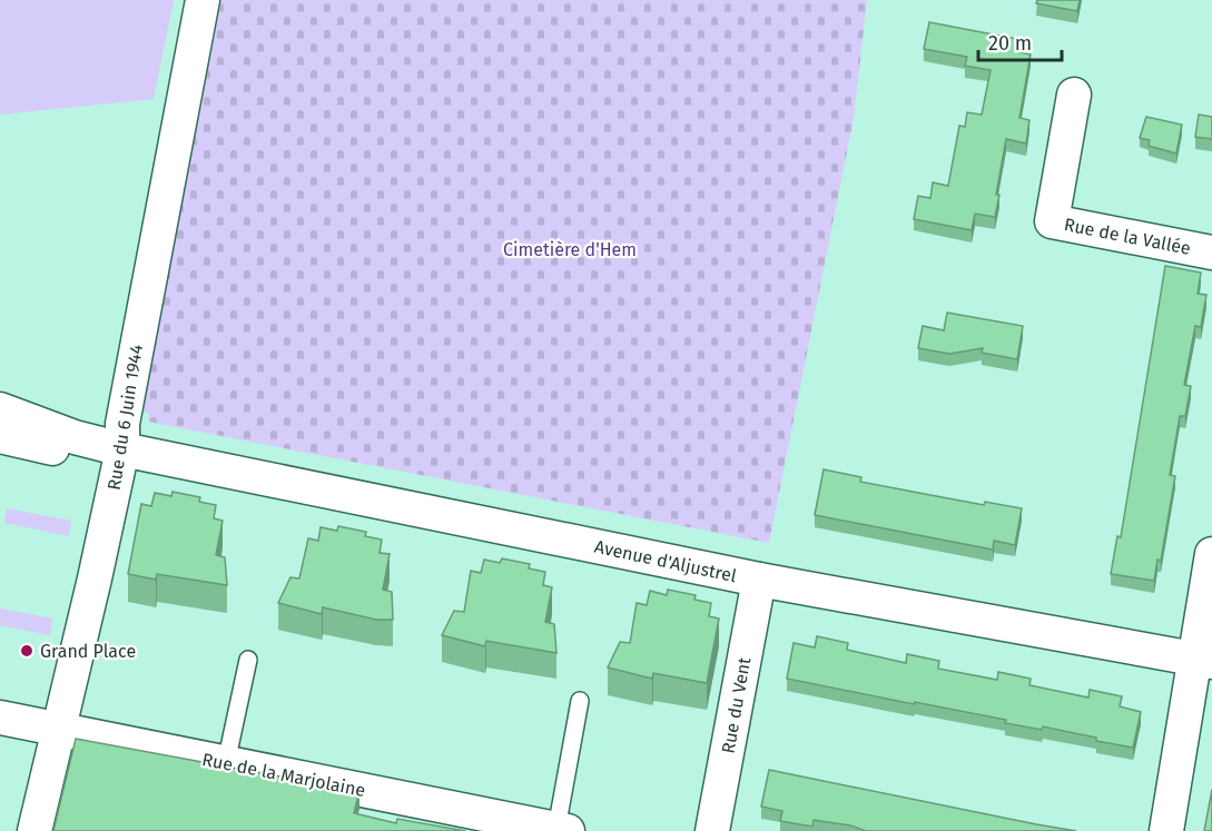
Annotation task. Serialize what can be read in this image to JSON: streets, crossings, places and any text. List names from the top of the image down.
{
  "streets": {
    "street": [
      "Rue de la Vallée",
      "Rue du 6 Juin 1944",
      "Avenue d'Aljustrel",
      "Rue du Vent",
      "Rue de la Marjolaine"
    ]
  },
  "crossings": [
    ["Rue du 6 Juin 1944", "Avenue d'Aljustrel"],
    ["Rue du 6 Juin 1944", "Rue de la Marjolaine"],
    ["Avenue d'Aljustrel", "Rue du Vent"]
  ],
  "parks": ["Cimetière d'Hem"],
  "places": ["Grand Place"],
  "scale_bar": "20 m"
}
